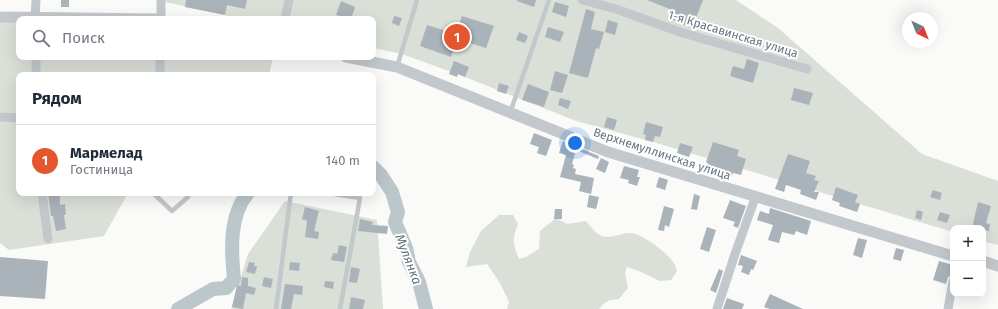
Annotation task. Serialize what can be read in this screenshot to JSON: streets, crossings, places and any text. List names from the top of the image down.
{
  "streets": {
    "street": ["1-я Красавинская улица", "Верхнемуллинская улица"]
  },
  "water": ["Мулянка"],
  "north": "bottom right",
  "page": {
    "search": "Поиск",
    "pins": "1",
    "heading": "Рядом",
    "list": [
      {
        "mark": "1",
        "name": "Мармелад",
        "note": "Гостиница",
        "value": "140 m"
      }
    ],
    "map_buttons": ["+", "−"]
  }
}
